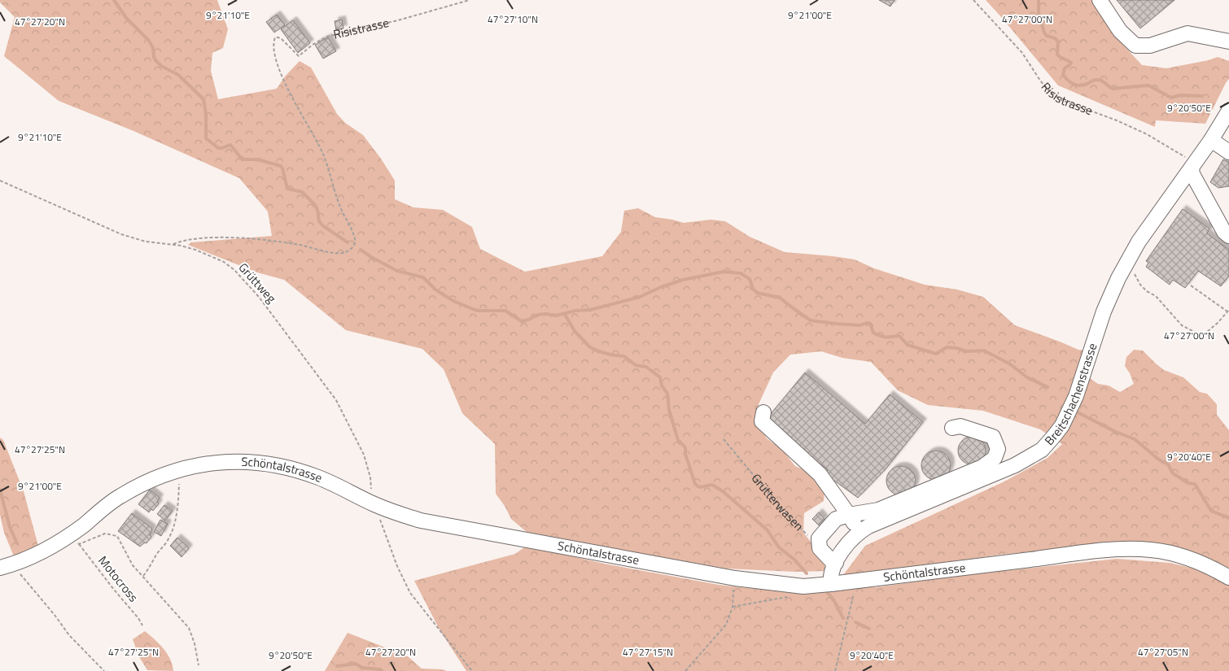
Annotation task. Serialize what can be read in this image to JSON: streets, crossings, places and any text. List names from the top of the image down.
{
  "streets": {
    "street": ["Breitschachenstrasse", "Schöntalstrasse"],
    "path": [
      "Risistrasse",
      "Grüttweg",
      "Grütterwasen",
      "Motocross"
    ]
  },
  "crossings": [
    ["Risistrasse", "Grüttweg"],
    ["Risistrasse", "Breitschachenstrasse"],
    ["Grüttweg", "Schöntalstrasse"],
    ["Breitschachenstrasse", "Schöntalstrasse"],
    ["Schöntalstrasse", "Motocross"]
  ],
  "coordinates": [
    "9°21'10\"E",
    "9°21'00\"E",
    "47°27'10\"N",
    "47°27'00\"N",
    "47°27'20\"N",
    "9°20'50\"E",
    "47°27'25\"N",
    "9°20'40\"E",
    "47°27'15\"N",
    "47°27'05\"N"
  ]
}
